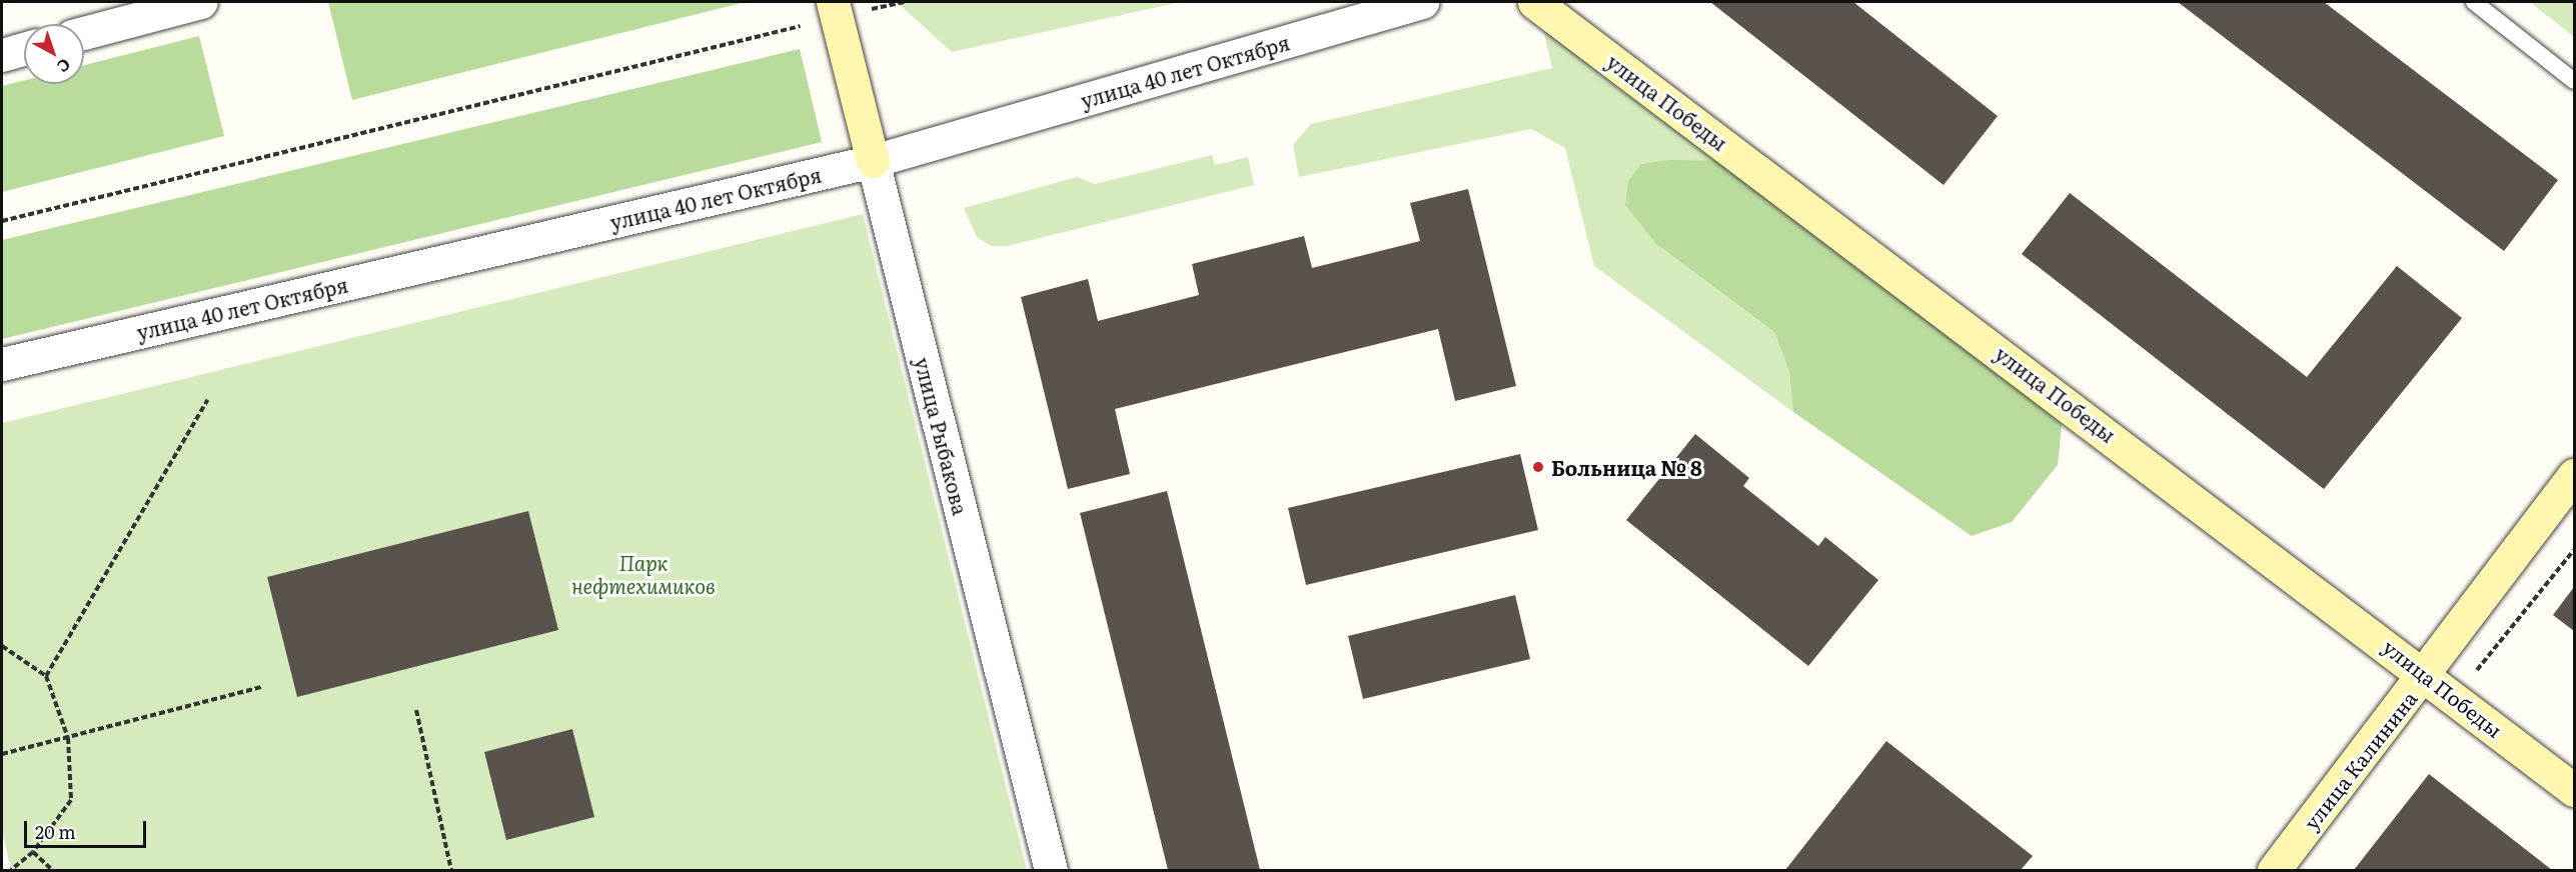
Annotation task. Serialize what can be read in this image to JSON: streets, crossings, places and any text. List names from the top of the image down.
{
  "streets": {
    "street": [
      "улица 40 лет Октября",
      "улица Победы",
      "улица Рыбакова",
      "улица Калинина"
    ]
  },
  "crossings": [
    ["улица 40 лет Октября", "улица Рыбакова"],
    ["улица Победы", "улица Калинина"]
  ],
  "parks": ["Парк нефтехимиков"],
  "places": ["Больница № 8"],
  "scale_bar": "20 m",
  "north": "bottom right"
}
